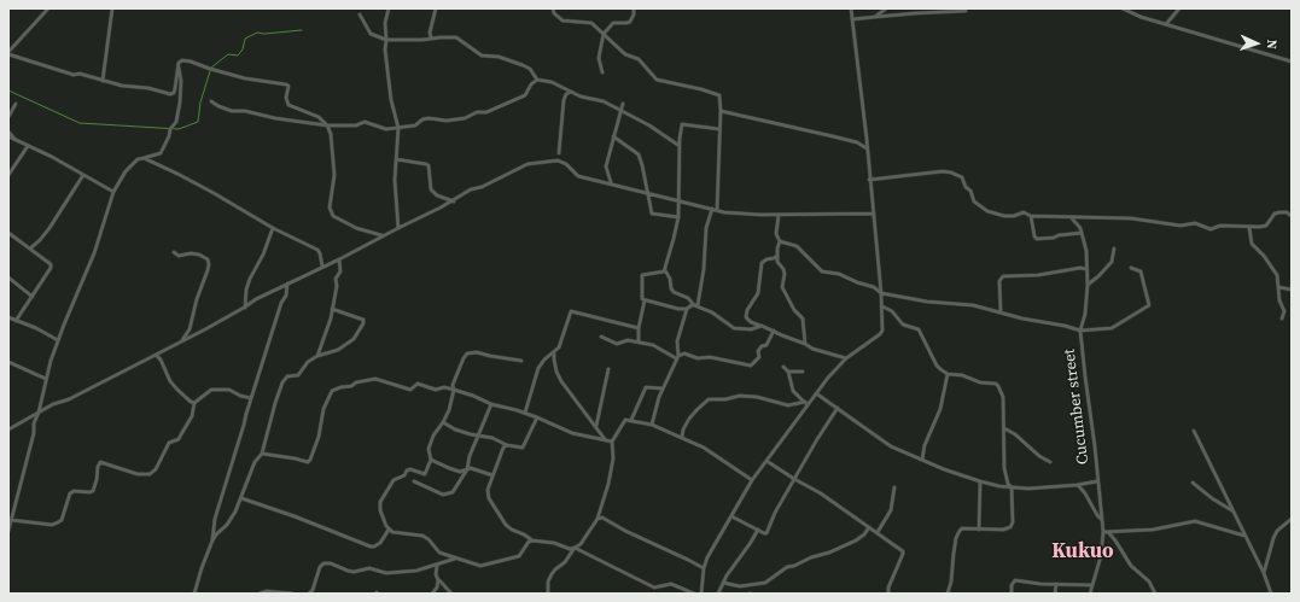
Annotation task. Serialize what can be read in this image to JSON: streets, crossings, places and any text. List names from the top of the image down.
{
  "streets": {
    "street": ["Cucumber street"]
  },
  "districts": ["Kukuo"],
  "north": "right"
}
